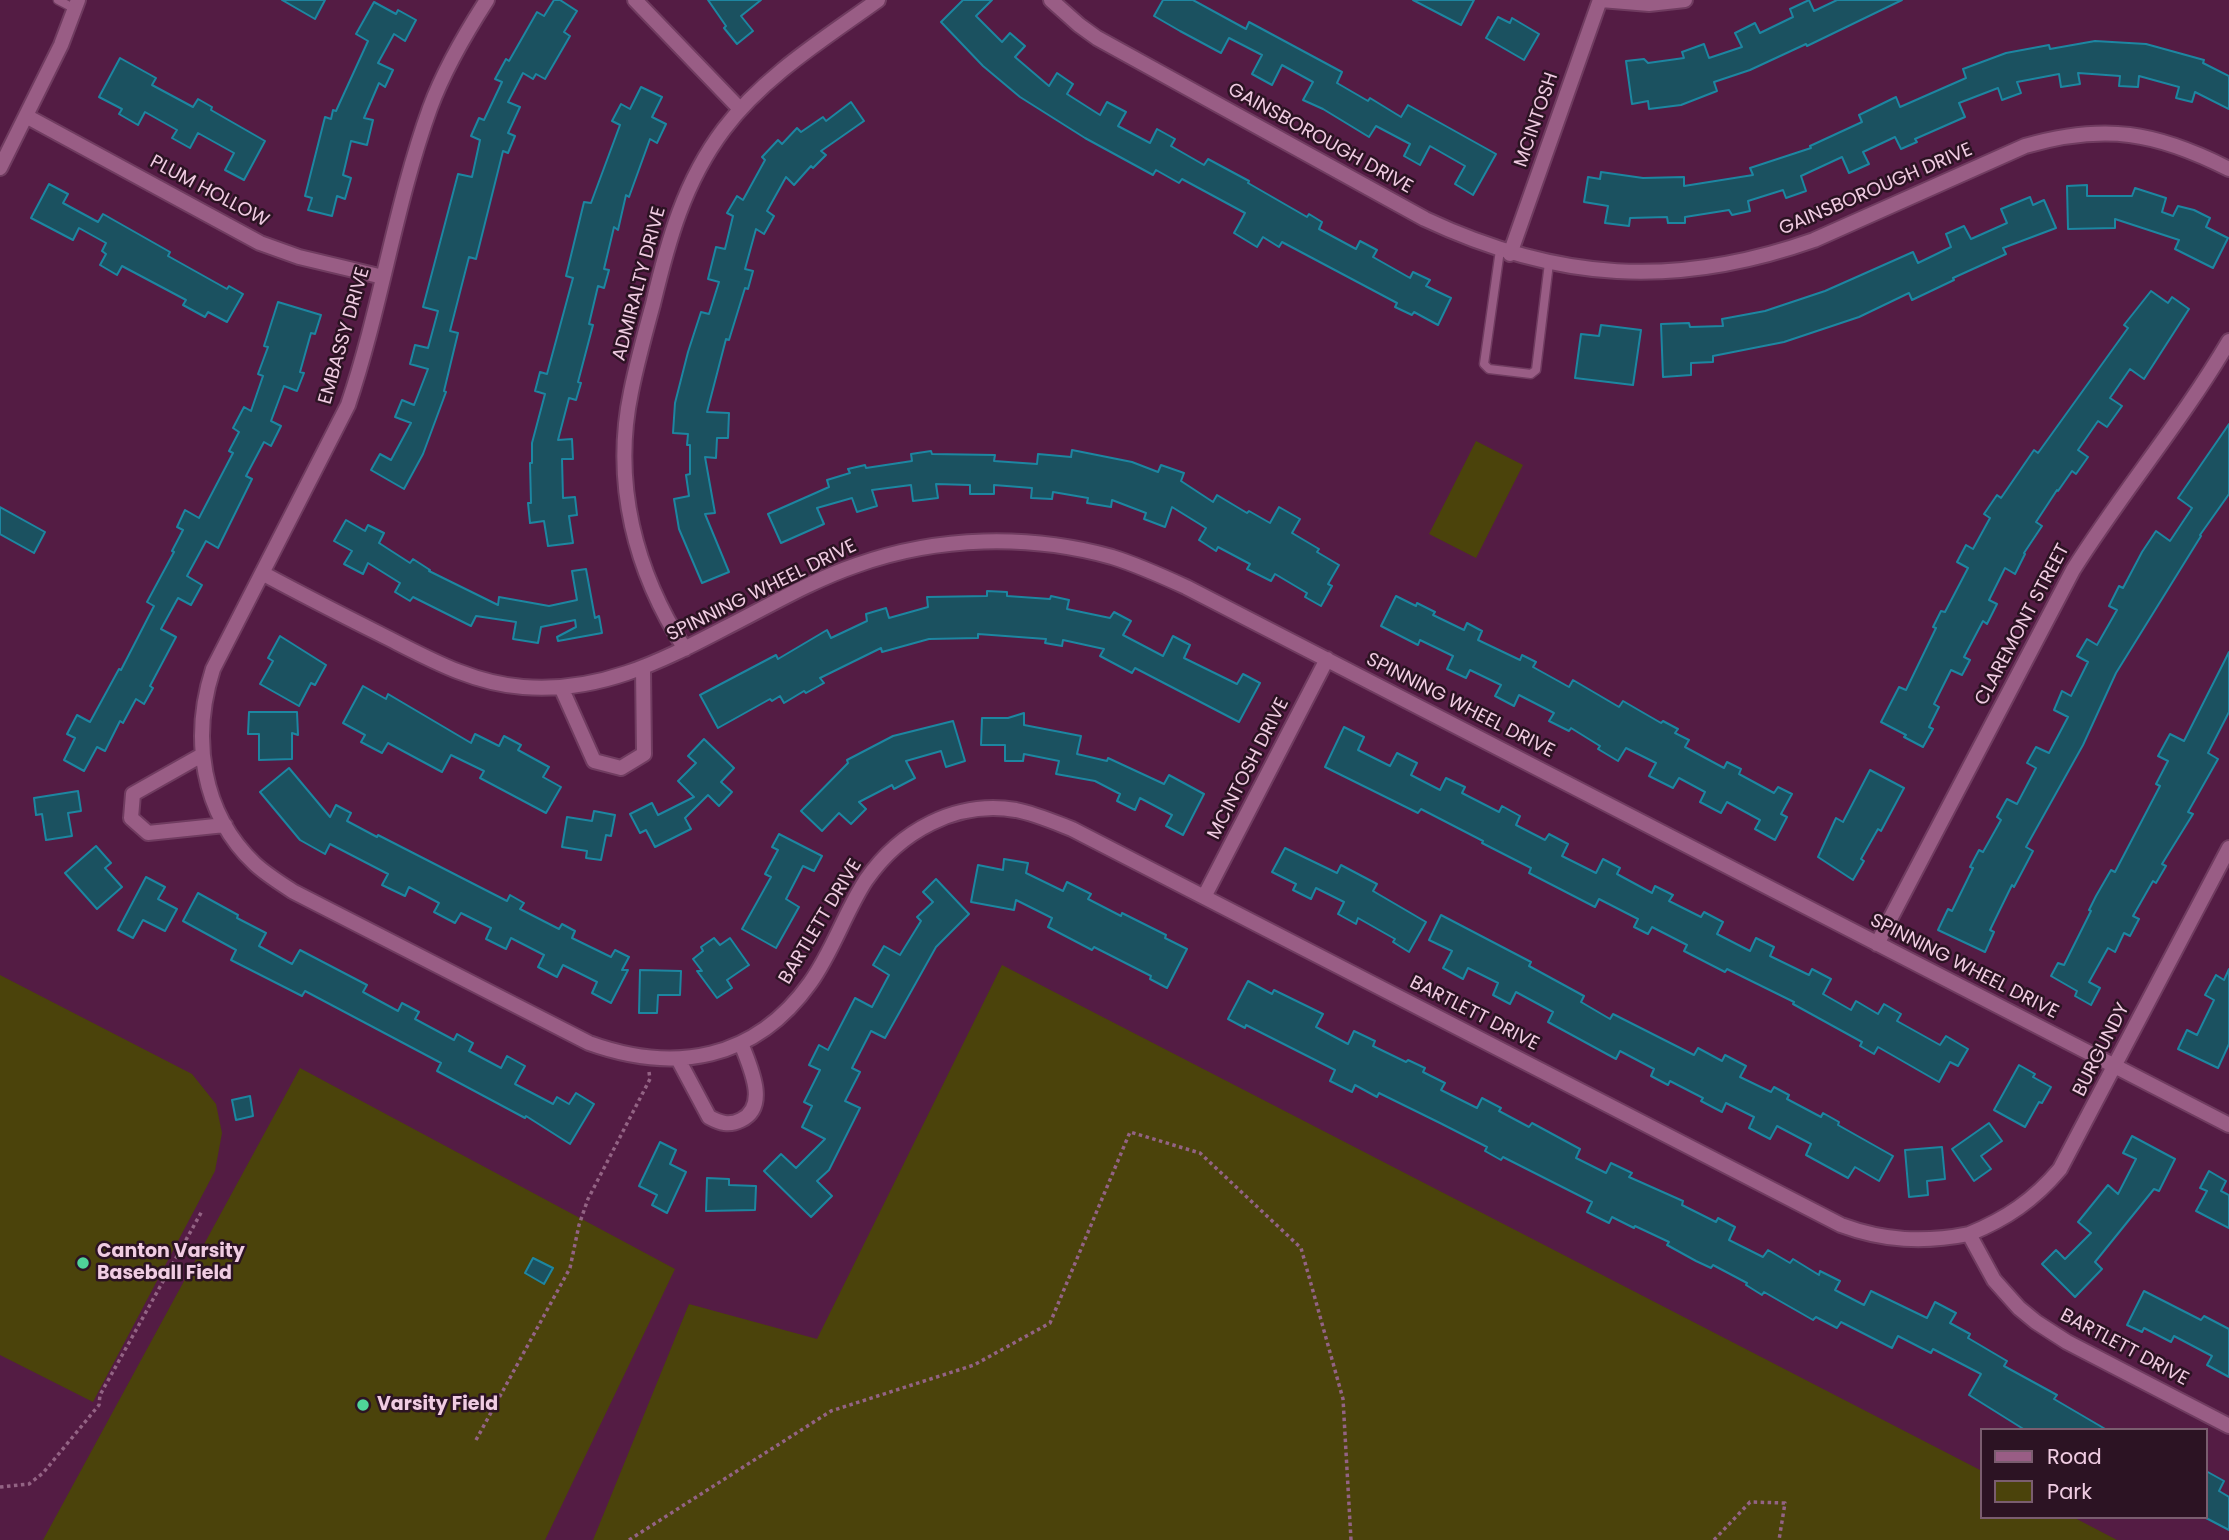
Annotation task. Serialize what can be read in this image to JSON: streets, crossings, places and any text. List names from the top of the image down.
{
  "streets": {
    "street": [
      "MCINTOSH",
      "GAINSBOROUGH DRIVE",
      "PLUM HOLLOW",
      "ADMIRALTY DRIVE",
      "EMBASSY DRIVE",
      "SPINNING WHEEL DRIVE",
      "CLAREMONT STREET",
      "MCINTOSH DRIVE",
      "BARTLETT DRIVE",
      "BURGUNDY"
    ]
  },
  "crossings": [
    ["MCINTOSH", "GAINSBOROUGH DRIVE"],
    ["PLUM HOLLOW", "EMBASSY DRIVE"],
    ["ADMIRALTY DRIVE", "SPINNING WHEEL DRIVE"],
    ["EMBASSY DRIVE", "SPINNING WHEEL DRIVE"],
    ["EMBASSY DRIVE", "BARTLETT DRIVE"],
    ["SPINNING WHEEL DRIVE", "CLAREMONT STREET"],
    ["SPINNING WHEEL DRIVE", "MCINTOSH DRIVE"],
    ["SPINNING WHEEL DRIVE", "BURGUNDY"],
    ["MCINTOSH DRIVE", "BARTLETT DRIVE"],
    ["BARTLETT DRIVE", "BURGUNDY"]
  ],
  "places": ["Canton Varsity Baseball Field", "Varsity Field"],
  "legend": ["Road", "Park"]
}
